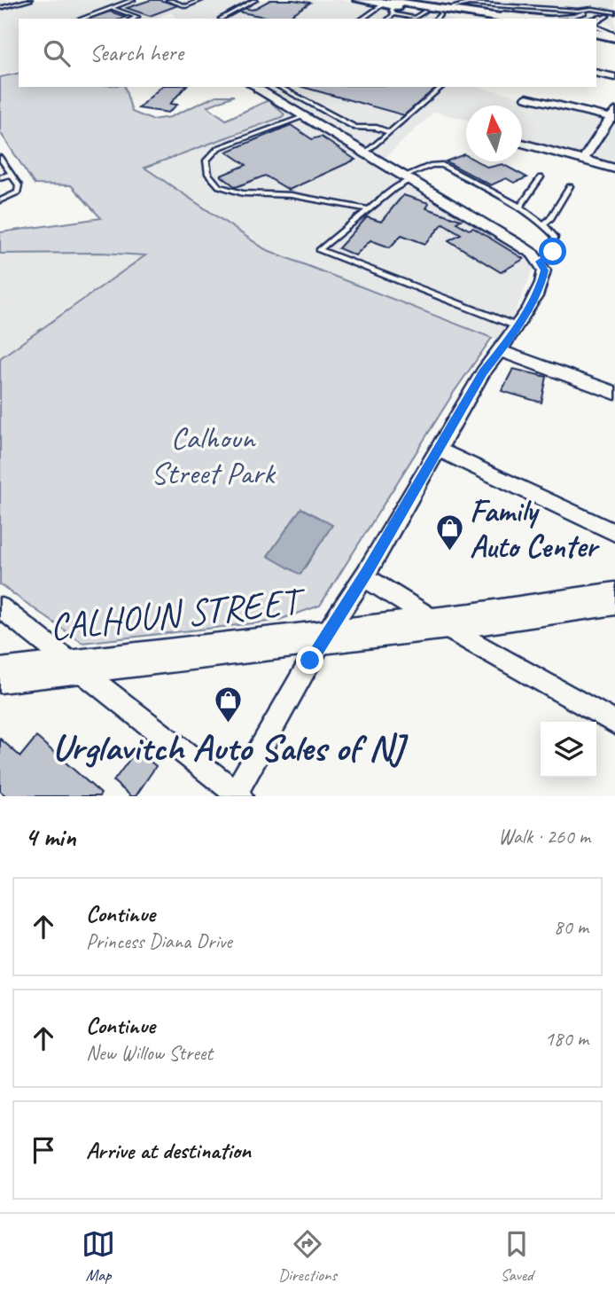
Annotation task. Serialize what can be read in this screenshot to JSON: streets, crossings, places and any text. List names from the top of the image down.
{
  "streets": {
    "main road": ["CALHOUN STREET"]
  },
  "parks": ["Calhoun Street Park"],
  "places": {
    "shop": ["Family Auto Center", "Urglavitch Auto Sales of NJ"]
  },
  "north": "top",
  "page": {
    "search": "Search here",
    "heading": ["4 min", "Walk · 260 m"],
    "list": [
      ["Continue", "Princess Diana Drive", "80 m"],
      ["Continue", "New Willow Street", "180 m"],
      "Arrive at destination"
    ],
    "nav": ["Map", "Directions", "Saved"]
  }
}
